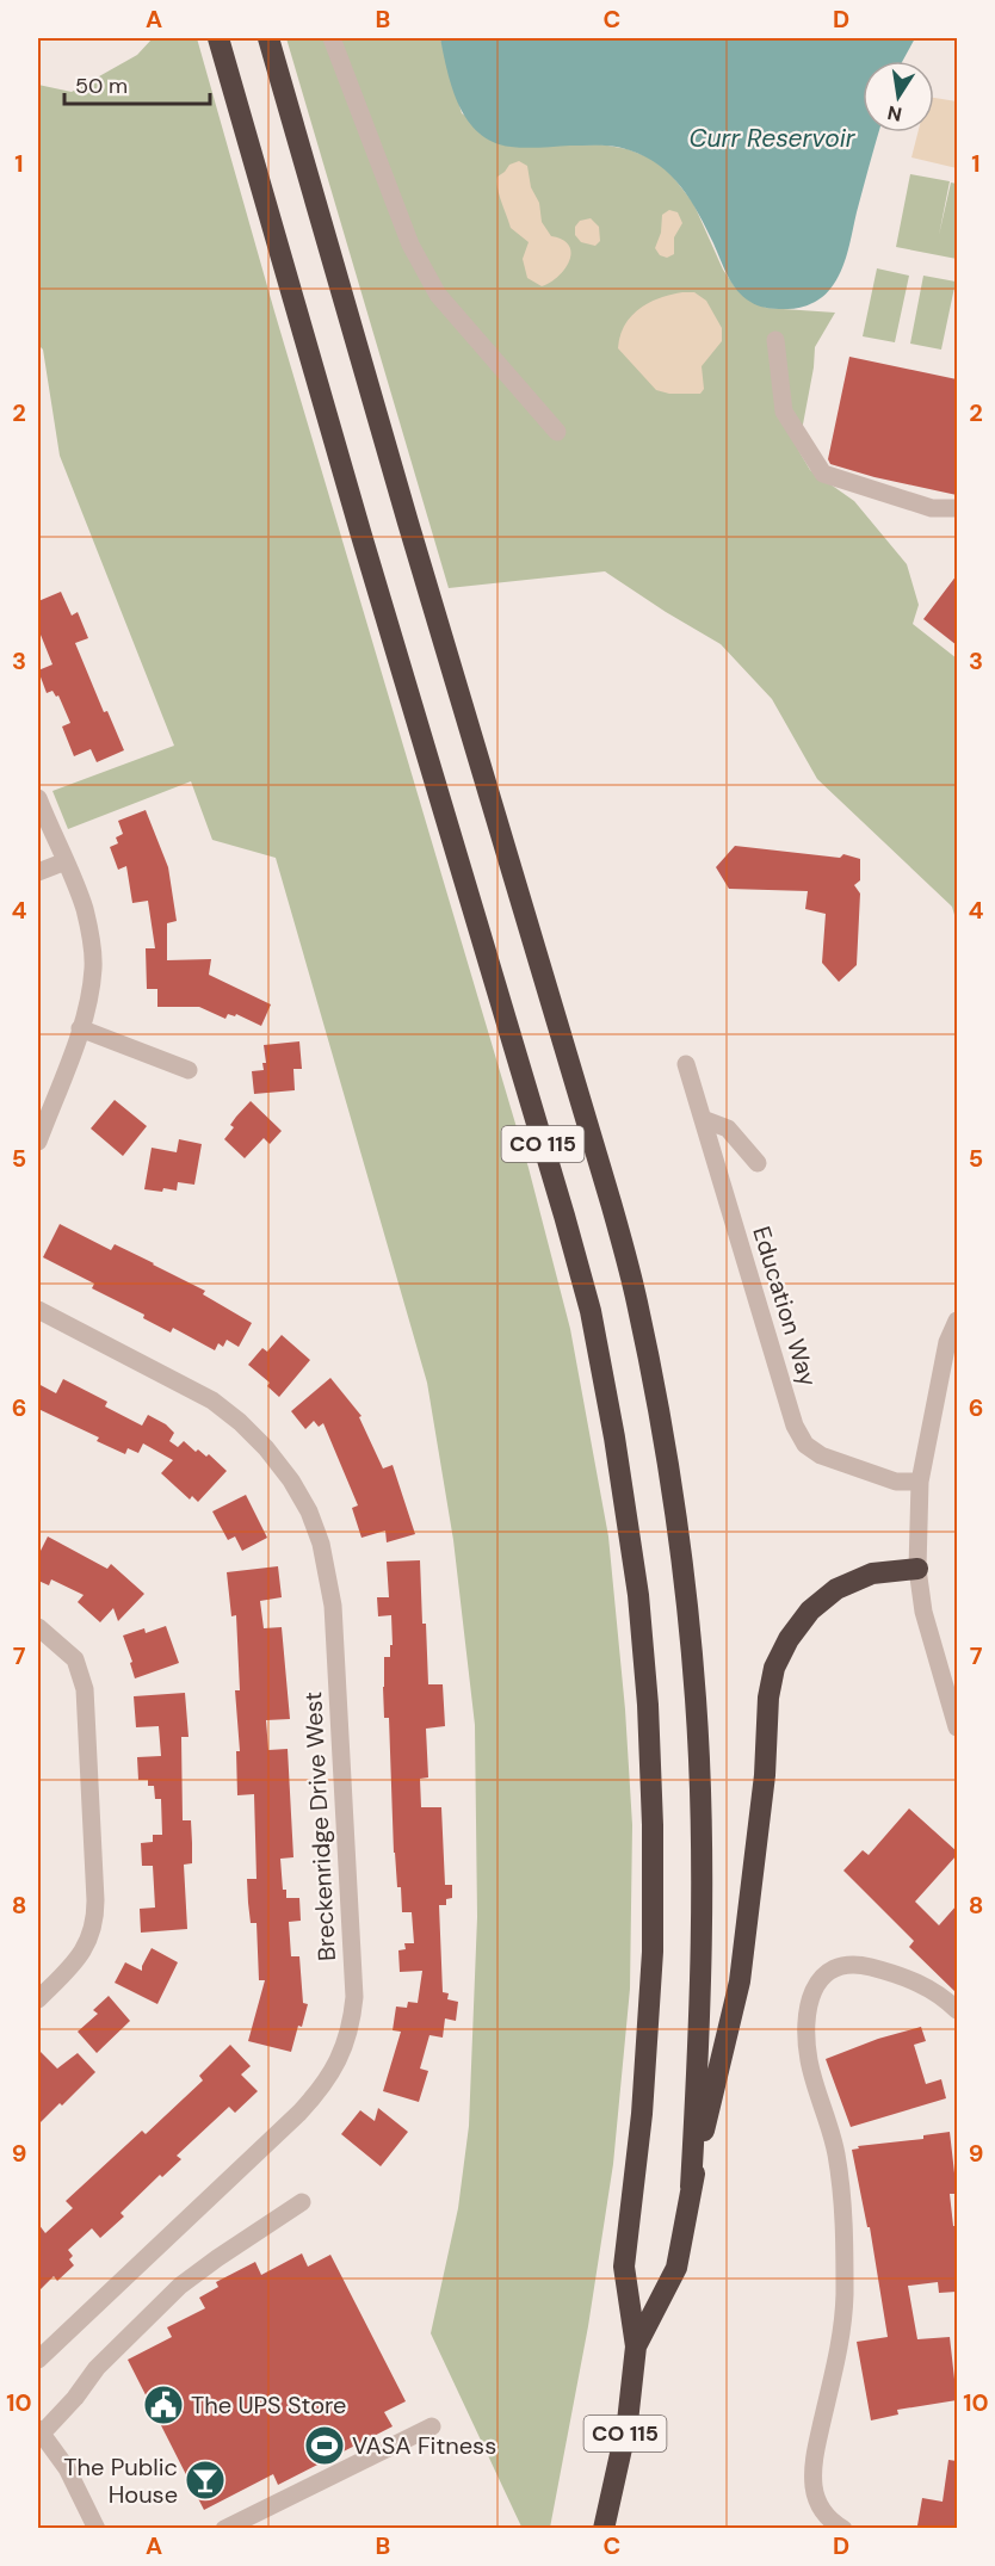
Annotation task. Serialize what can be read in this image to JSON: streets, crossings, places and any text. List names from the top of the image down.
{
  "streets": {
    "highway": ["CO 115"],
    "street": ["Education Way", "Breckenridge Drive West"]
  },
  "water": ["Curr Reservoir"],
  "places": {
    "public building": ["The UPS Store"],
    "sports": ["VASA Fitness"],
    "bar": ["The Public House"]
  },
  "scale_bar": "50 m",
  "north": "bottom",
  "grid": {
    "columns": [
      "A",
      "B",
      "C",
      "D"
    ],
    "rows": [
      "1",
      "2",
      "3",
      "4",
      "5",
      "6",
      "7",
      "8",
      "9",
      "10"
    ]
  }
}
